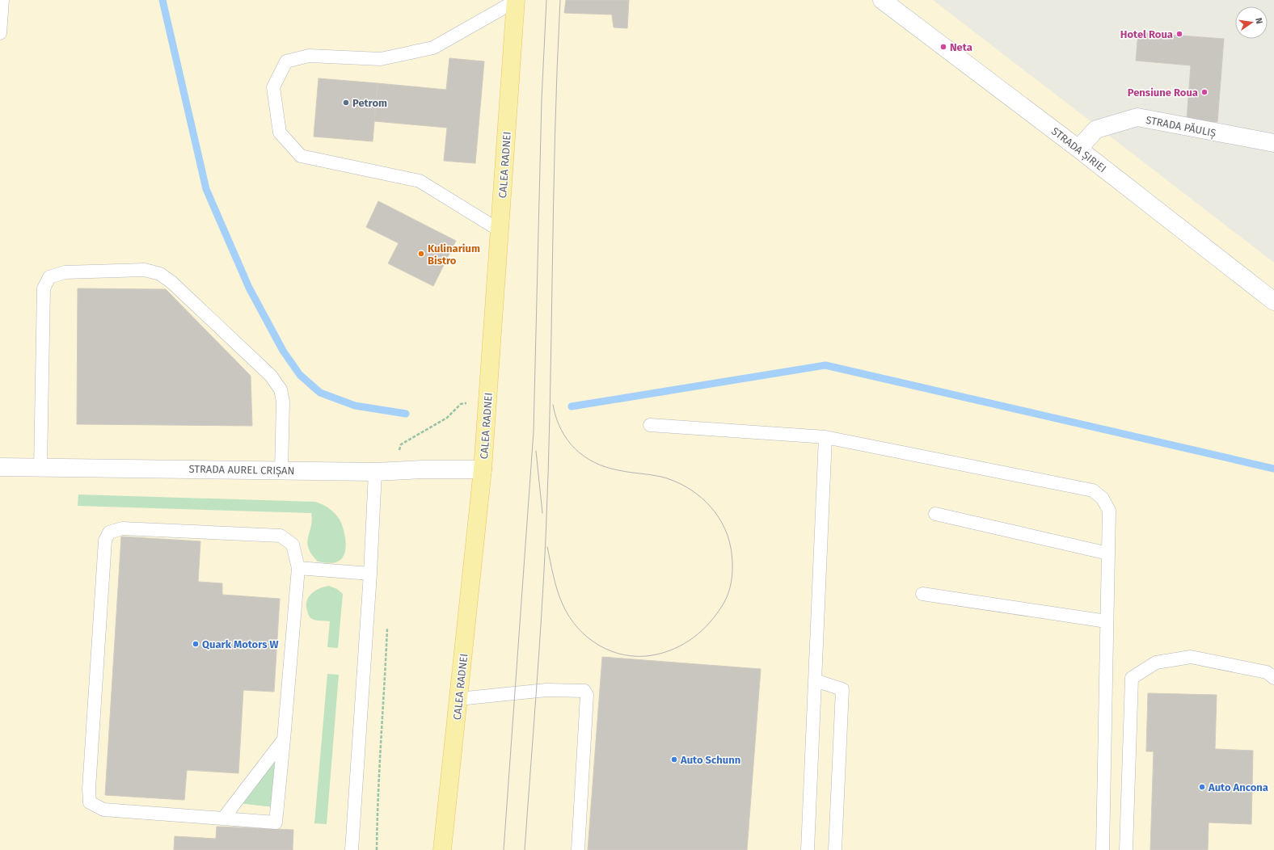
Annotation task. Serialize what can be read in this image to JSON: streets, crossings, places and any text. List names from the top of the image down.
{
  "streets": {
    "main road": [
      "STRADA PĂULIȘ",
      "STRADA ȘIRIEI",
      "CALEA RADNEI",
      "STRADA AUREL CRIȘAN"
    ]
  },
  "crossings": [
    ["STRADA PĂULIȘ", "STRADA ȘIRIEI"],
    ["CALEA RADNEI", "STRADA AUREL CRIȘAN"]
  ],
  "places": [
    "Hotel Roua",
    "Neta",
    "Pensiune Roua",
    "Petrom",
    "Kulinarium Bistro",
    "Quark Motors W",
    "Auto Schunn",
    "Auto Ancona"
  ],
  "north": "right"
}
